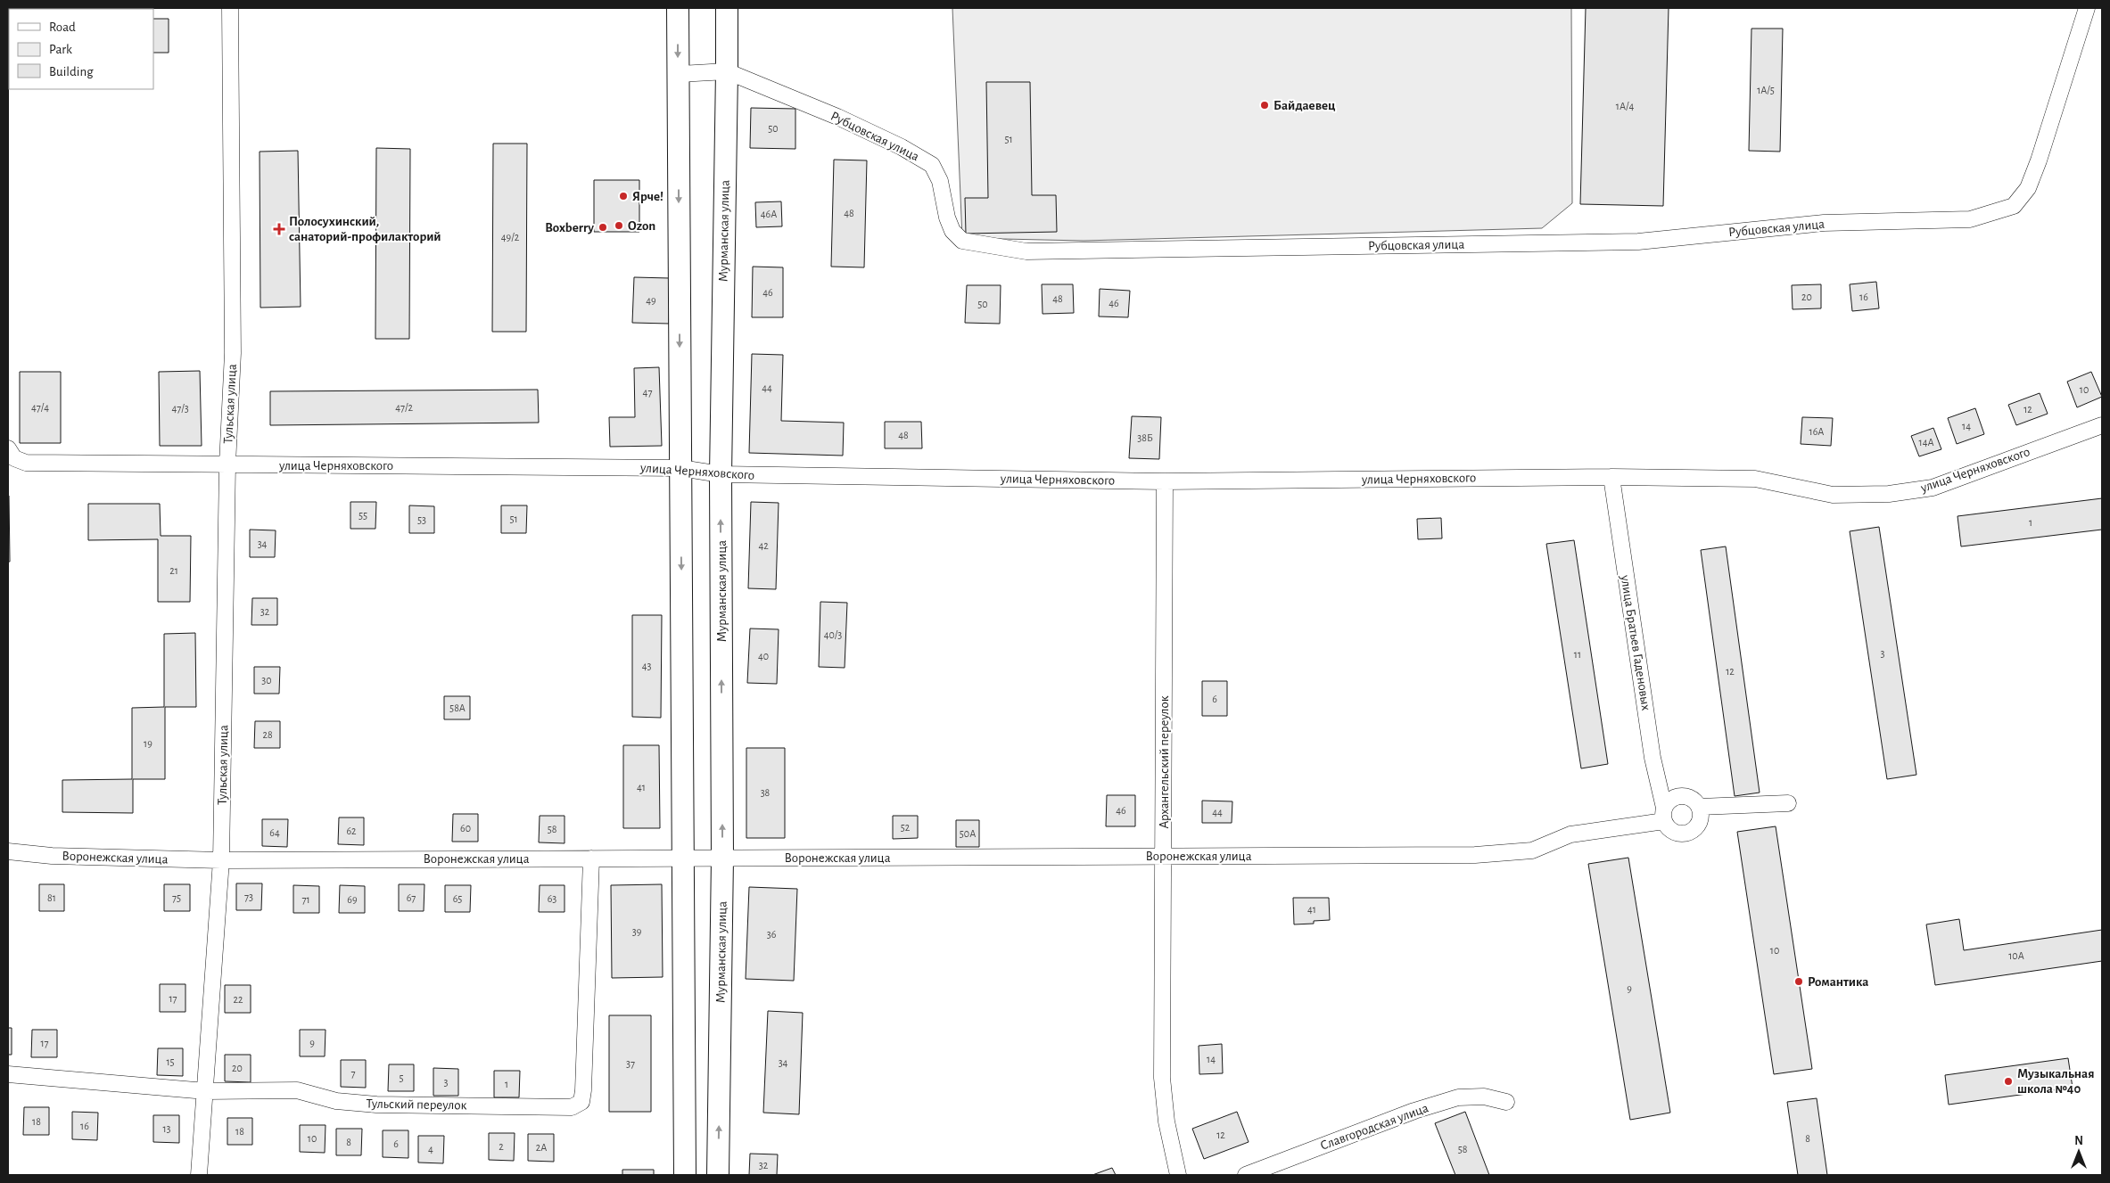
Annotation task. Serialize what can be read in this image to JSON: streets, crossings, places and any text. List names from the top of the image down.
{
  "streets": {
    "main road": ["Мурманская улица"],
    "street": [
      "Рубцовская улица",
      "Тульская улица",
      "улица Черняховского",
      "улица Братьев Гаденовых",
      "Архангельский переулок",
      "Воронежская улица",
      "Тульский переулок",
      "Славгородская улица"
    ]
  },
  "crossings": [
    ["Рубцовская улица", "Мурманская улица"],
    ["Мурманская улица", "улица Черняховского"],
    ["Мурманская улица", "Воронежская улица"],
    ["Тульская улица", "улица Черняховского"],
    ["Тульская улица", "Воронежская улица"],
    ["Тульская улица", "Тульский переулок"],
    ["улица Черняховского", "улица Братьев Гаденовых"],
    ["улица Черняховского", "Архангельский переулок"],
    ["улица Братьев Гаденовых", "Воронежская улица"],
    ["Архангельский переулок", "Воронежская улица"],
    ["Воронежская улица", "Тульский переулок"]
  ],
  "places": {
    "other": [
      "Байдаевец",
      "Ярче!",
      "Ozon",
      "Boxberry",
      "Романтика",
      "Музыкальная школа №40"
    ],
    "health": ["Полосухинский, санаторий-профилакторий"]
  },
  "house_numbers": [
    "1А/5",
    "1А/4",
    "50",
    "51",
    "48",
    "46А",
    "49/2",
    "46",
    "20",
    "16",
    "48",
    "49",
    "46",
    "50",
    "44",
    "10",
    "47",
    "47/4",
    "47/2",
    "47/3",
    "12",
    "14",
    "16А",
    "48",
    "38Б",
    "14А",
    "55",
    "51",
    "53",
    "1",
    "34",
    "42",
    "21",
    "32",
    "40/3",
    "3",
    "11",
    "40",
    "43",
    "12",
    "30",
    "6",
    "58А",
    "28",
    "19",
    "41",
    "38",
    "46",
    "44",
    "52",
    "60",
    "58",
    "62",
    "64",
    "50А",
    "73",
    "81",
    "75",
    "67",
    "65",
    "63",
    "71",
    "69",
    "41",
    "39",
    "36",
    "10",
    "10А",
    "9",
    "17",
    "22",
    "17",
    "9",
    "14",
    "15",
    "34",
    "37",
    "20",
    "7",
    "5",
    "3",
    "1",
    "18",
    "16",
    "13",
    "18",
    "12",
    "10",
    "8",
    "8",
    "6",
    "2",
    "2А",
    "4",
    "58",
    "32"
  ],
  "legend": ["Road", "Park", "Building"],
  "north": "top"
}
